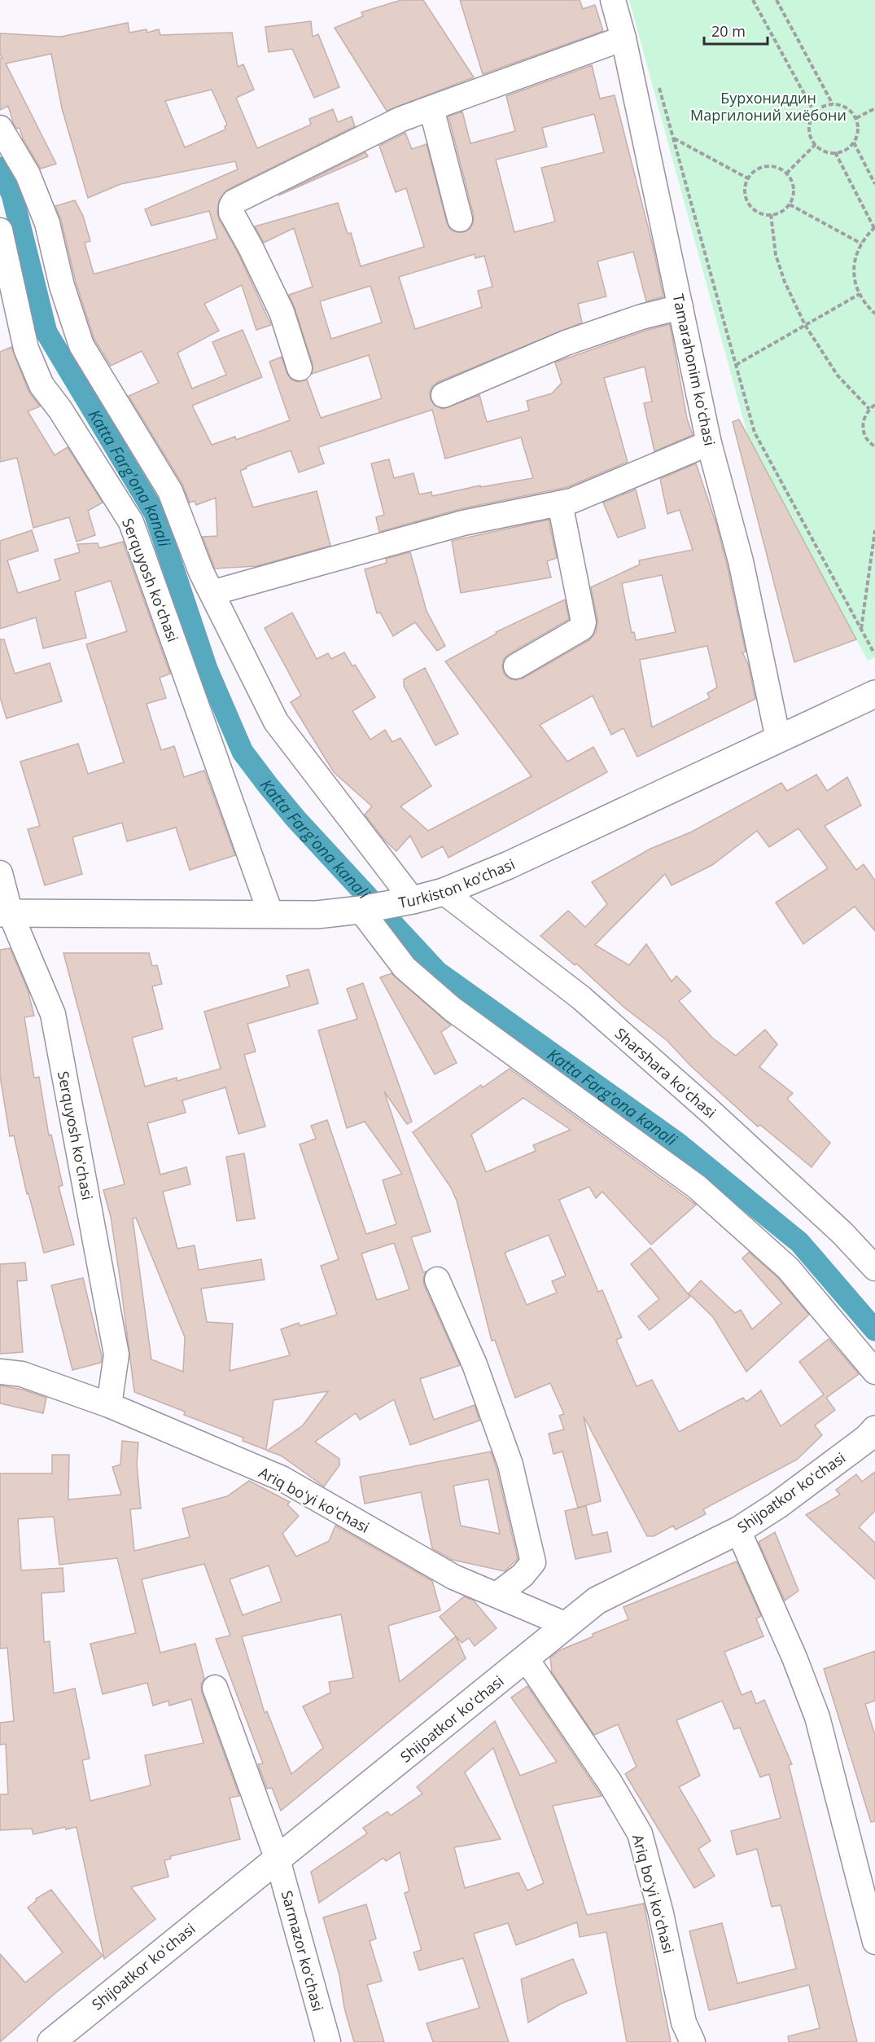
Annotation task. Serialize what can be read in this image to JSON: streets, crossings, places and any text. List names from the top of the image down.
{
  "streets": {
    "street": [
      "Tamarahonim koʻchasi",
      "Serquyosh koʻchasi",
      "Turkiston ko’chasi",
      "Sharshara koʻchasi",
      "Shijoatkor koʻchasi",
      "Ariq boʻyi koʻchasi",
      "Sarmazor koʻchasi"
    ]
  },
  "crossings": [
    ["Tamarahonim koʻchasi", "Turkiston ko’chasi"],
    ["Serquyosh koʻchasi", "Turkiston ko’chasi"],
    ["Serquyosh koʻchasi", "Ariq boʻyi koʻchasi"],
    ["Turkiston ko’chasi", "Sharshara koʻchasi"],
    ["Shijoatkor koʻchasi", "Ariq boʻyi koʻchasi"],
    ["Shijoatkor koʻchasi", "Sarmazor koʻchasi"]
  ],
  "water": ["Katta Farg'ona kanali"],
  "parks": ["Бурхониддин Маргилоний хиёбони"],
  "scale_bar": "20 m"
}
